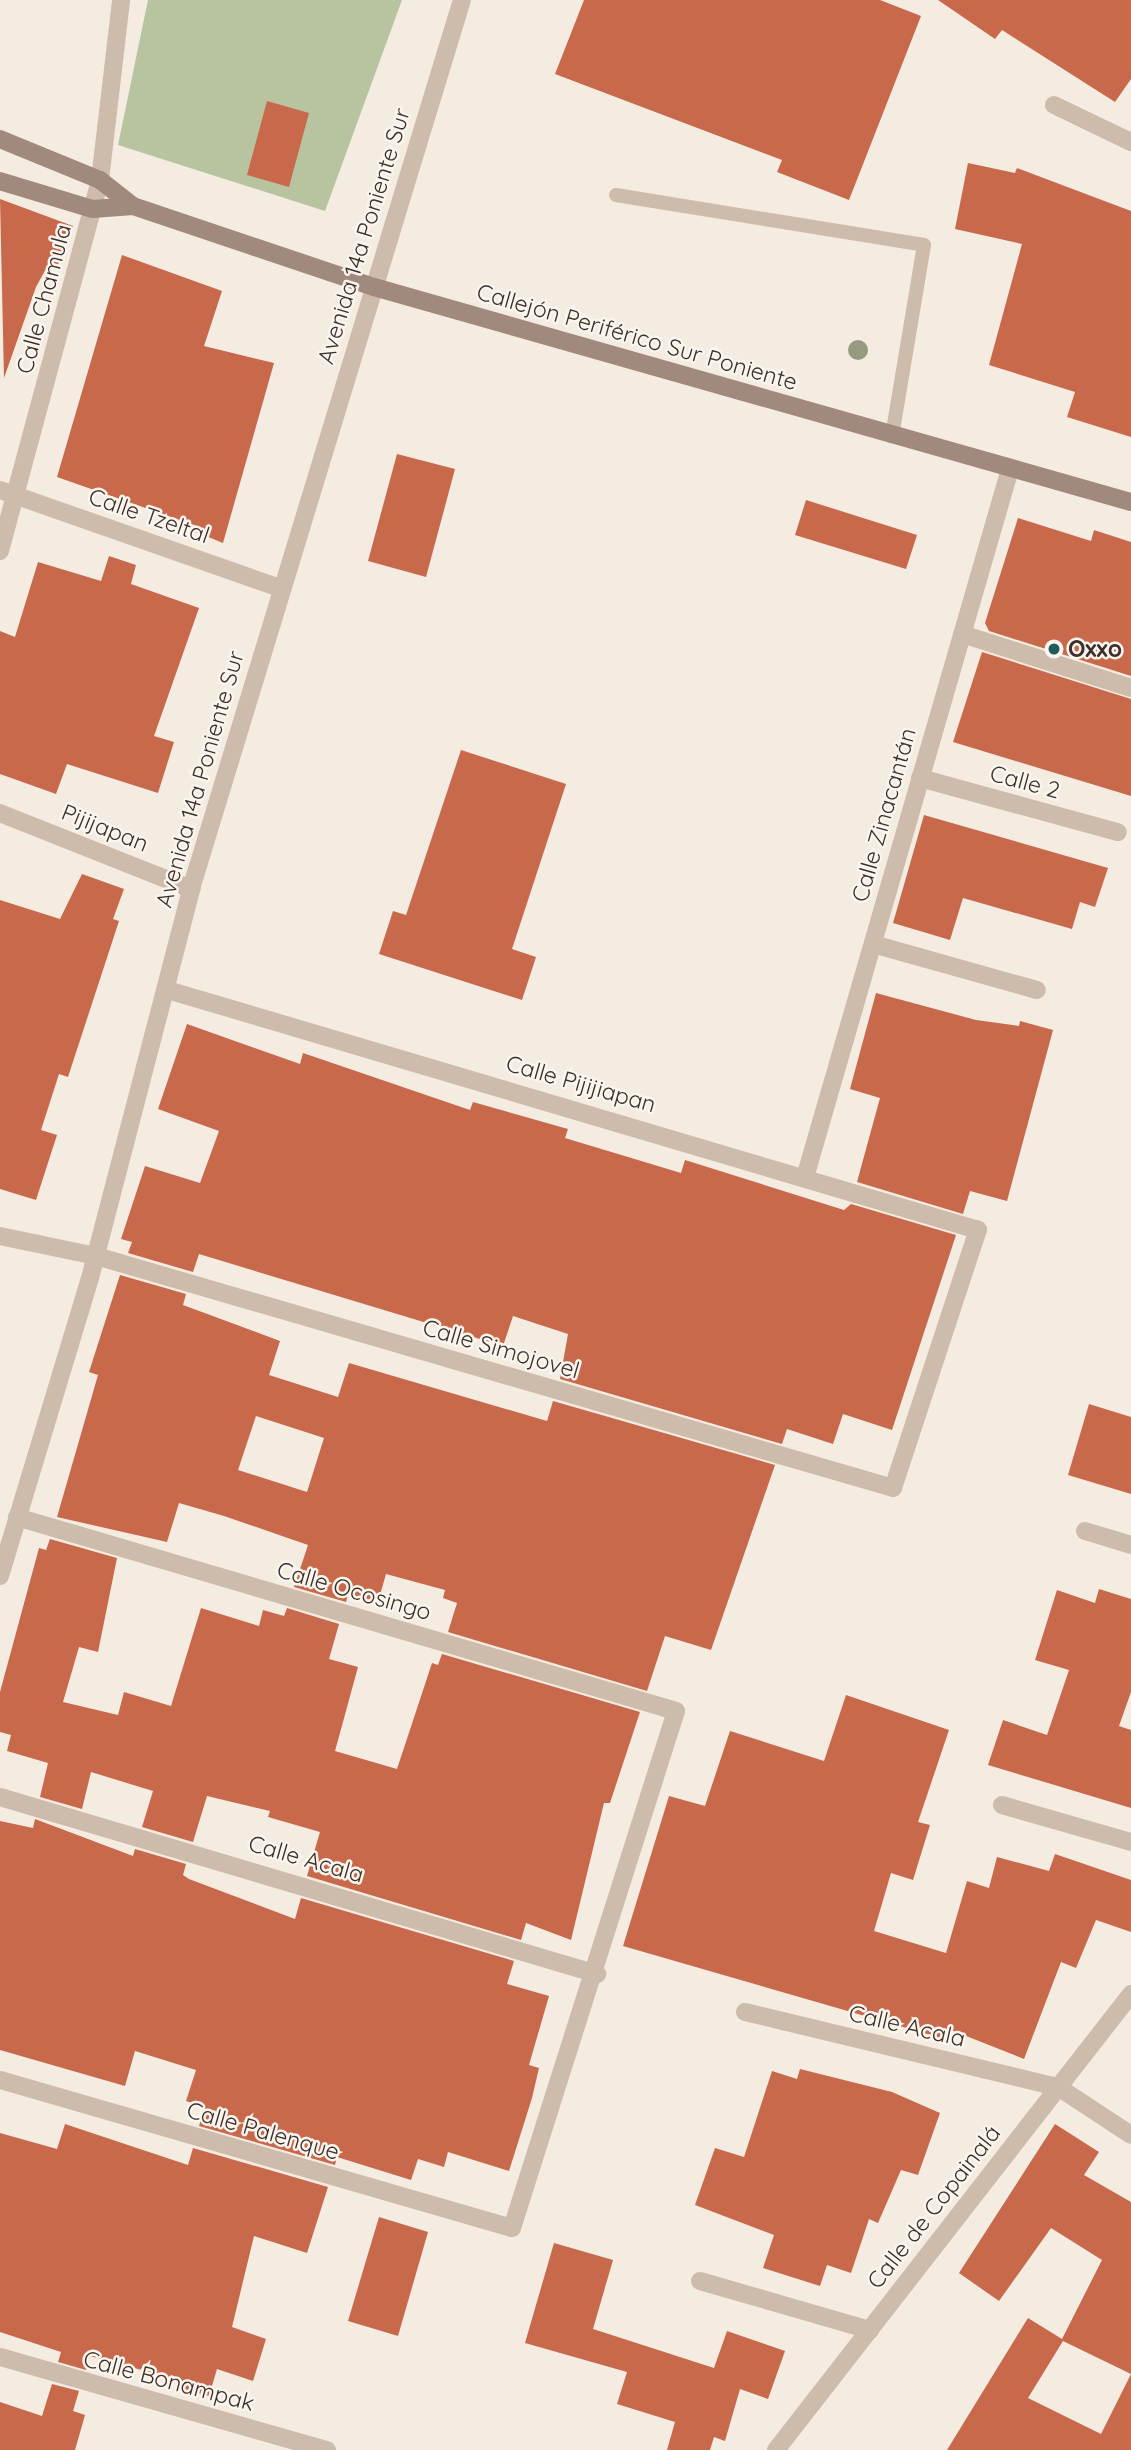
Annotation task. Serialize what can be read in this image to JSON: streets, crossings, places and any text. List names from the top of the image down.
{
  "streets": {
    "main road": ["Callejón Periférico Sur Poniente"],
    "street": [
      "Avenida 14a Poniente Sur",
      "Calle Chamula",
      "Calle Tzeltal",
      "Calle 2",
      "Calle Zinacantán",
      "Pijijapan",
      "Calle Pijijiapan",
      "Calle Simojovel",
      "Calle Ocosingo",
      "Calle Acala",
      "Calle Palenque",
      "Calle de Copainalá",
      "Calle Bonampak"
    ]
  },
  "crossings": [
    ["Avenida 14a Poniente Sur", "Callejón Periférico Sur Poniente"],
    ["Avenida 14a Poniente Sur", "Calle Tzeltal"],
    ["Avenida 14a Poniente Sur", "Pijijapan"],
    ["Avenida 14a Poniente Sur", "Calle Pijijiapan"],
    ["Avenida 14a Poniente Sur", "Calle Simojovel"],
    ["Avenida 14a Poniente Sur", "Calle Ocosingo"],
    ["Calle Chamula", "Callejón Periférico Sur Poniente"],
    ["Calle Chamula", "Calle Tzeltal"],
    ["Callejón Periférico Sur Poniente", "Calle Zinacantán"],
    ["Calle 2", "Calle Zinacantán"],
    ["Calle Zinacantán", "Calle Pijijiapan"],
    ["Calle Pijijiapan", "Calle Simojovel"],
    ["Calle Ocosingo", "Calle Acala"],
    ["Calle Ocosingo", "Calle Palenque"],
    ["Calle Acala", "Calle Palenque"],
    ["Calle Acala", "Calle de Copainalá"]
  ],
  "places": ["Oxxo"]
}
